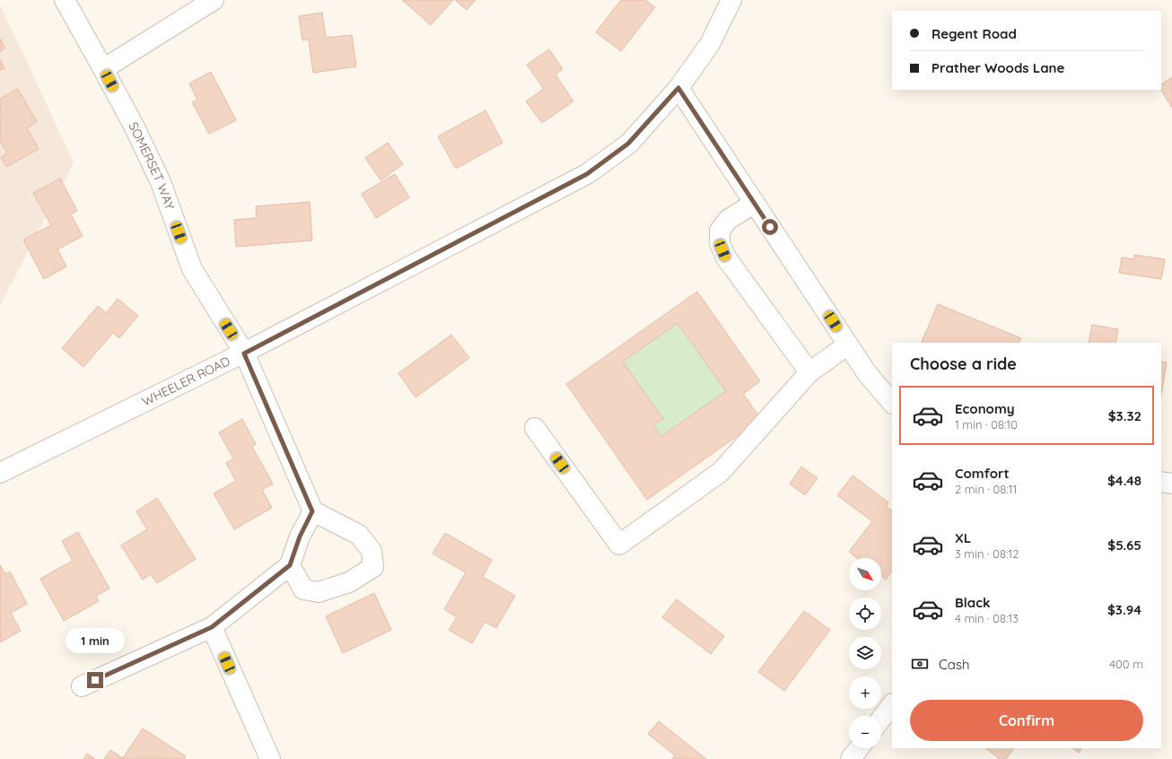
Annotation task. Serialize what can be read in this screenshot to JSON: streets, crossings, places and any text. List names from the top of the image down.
{
  "streets": {
    "street": ["SOMERSET WAY", "WHEELER ROAD"]
  },
  "crossings": [
    ["SOMERSET WAY", "WHEELER ROAD"]
  ],
  "north": "bottom right",
  "page": {
    "banner": ["Regent Road", "Prather Woods Lane"],
    "heading": "Choose a ride",
    "list": [
      {
        "name": "Economy",
        "note": "1 min · 08:10",
        "value": "$3.32"
      },
      {
        "name": "Comfort",
        "note": "2 min · 08:11",
        "value": "$4.48"
      },
      {
        "name": "XL",
        "note": "3 min · 08:12",
        "value": "$5.65"
      },
      {
        "name": "Black",
        "note": "4 min · 08:13",
        "value": "$3.94"
      }
    ],
    "map_buttons": ["+", "−"],
    "bubble": "1 min",
    "pay": ["Cash", "400 m"],
    "buttons": "Confirm"
  }
}
